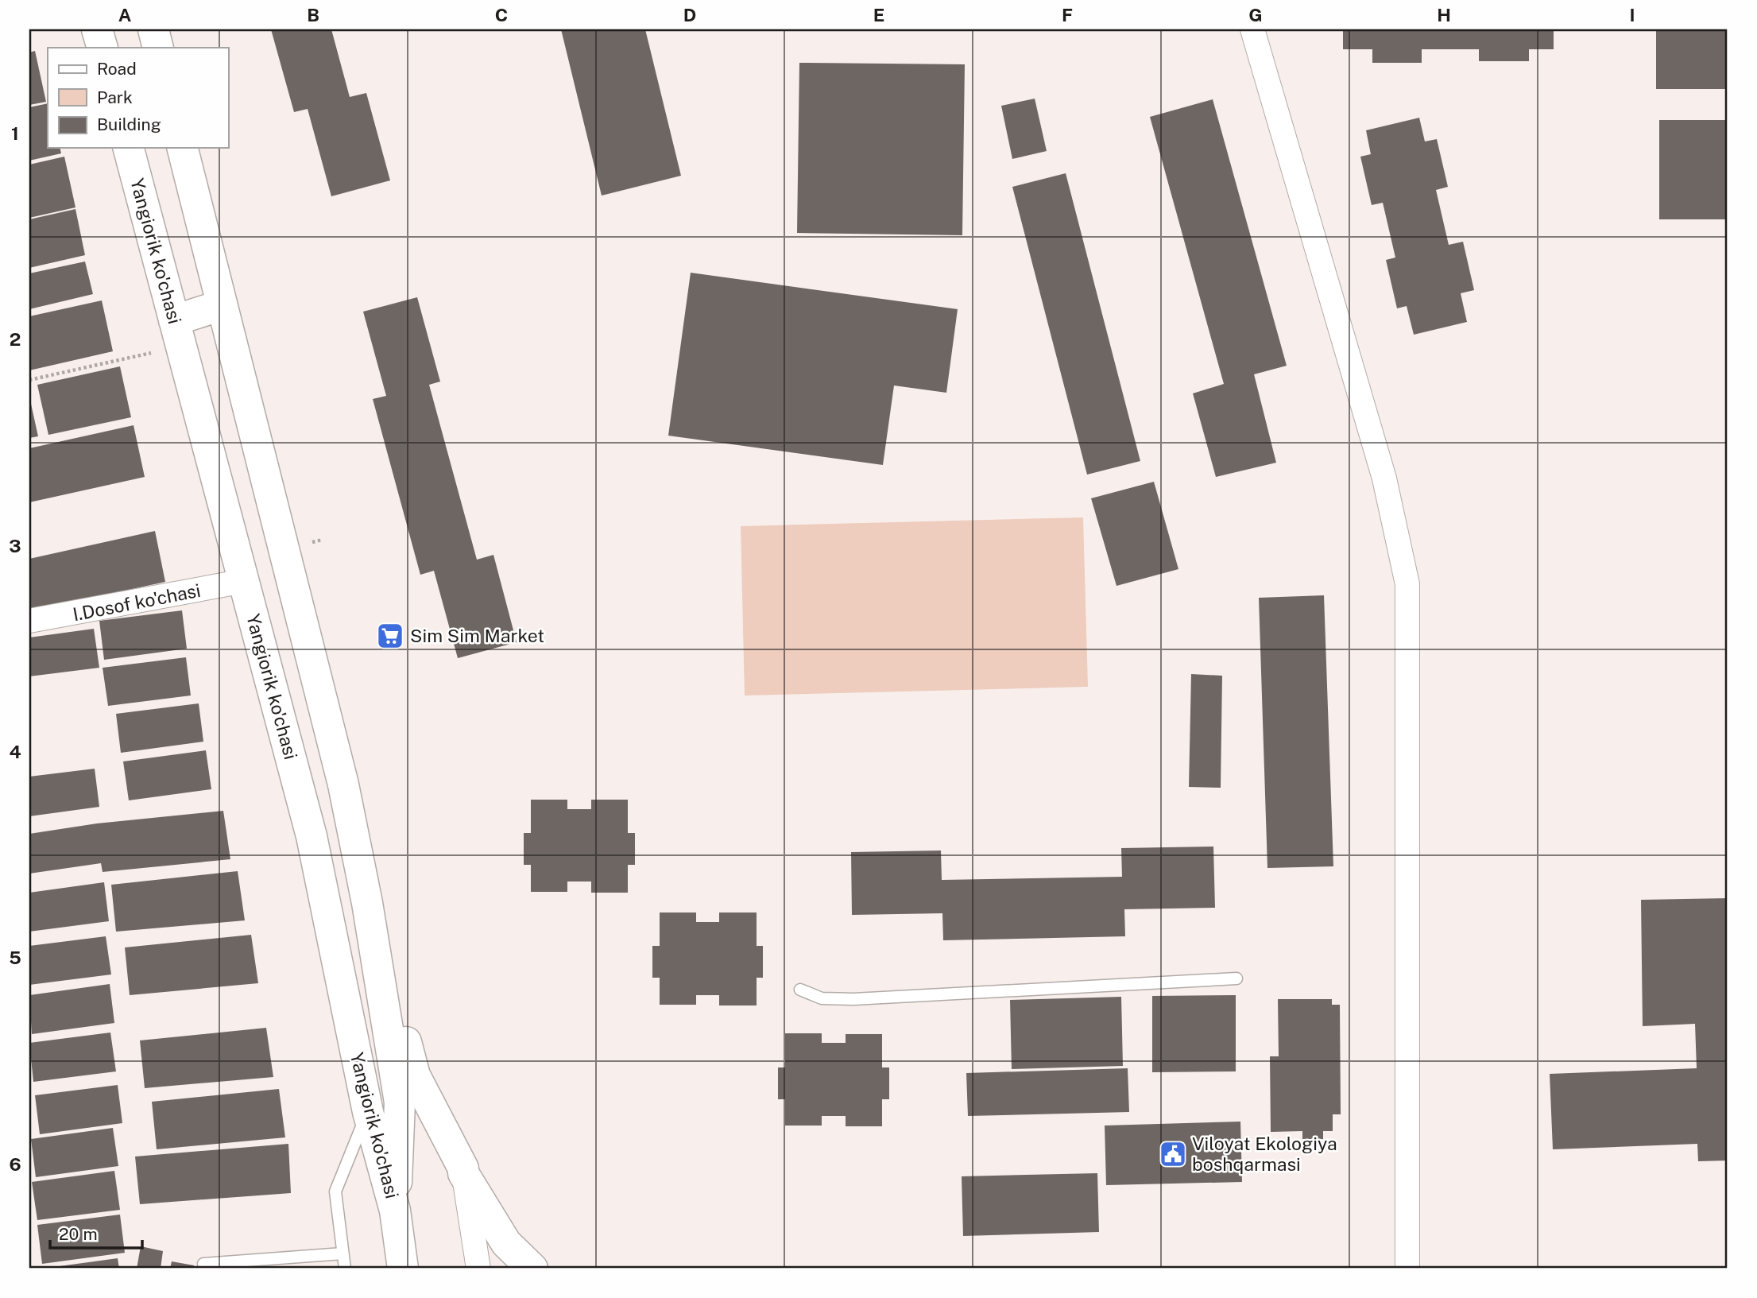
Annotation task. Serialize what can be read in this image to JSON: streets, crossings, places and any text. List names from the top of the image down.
{
  "streets": {
    "main road": ["Yangiorik ko'chasi"],
    "street": ["I.Dosof ko'chasi"]
  },
  "crossings": [
    ["Yangiorik ko'chasi", "I.Dosof ko'chasi"]
  ],
  "places": {
    "supermarket": ["Sim Sim Market"],
    "public building": ["Viloyat Ekologiya boshqarmasi"]
  },
  "legend": ["Road", "Park", "Building"],
  "scale_bar": "20 m",
  "grid": {
    "columns": [
      "A",
      "B",
      "C",
      "D",
      "E",
      "F",
      "G",
      "H",
      "I"
    ],
    "rows": [
      "1",
      "2",
      "3",
      "4",
      "5",
      "6"
    ]
  }
}
